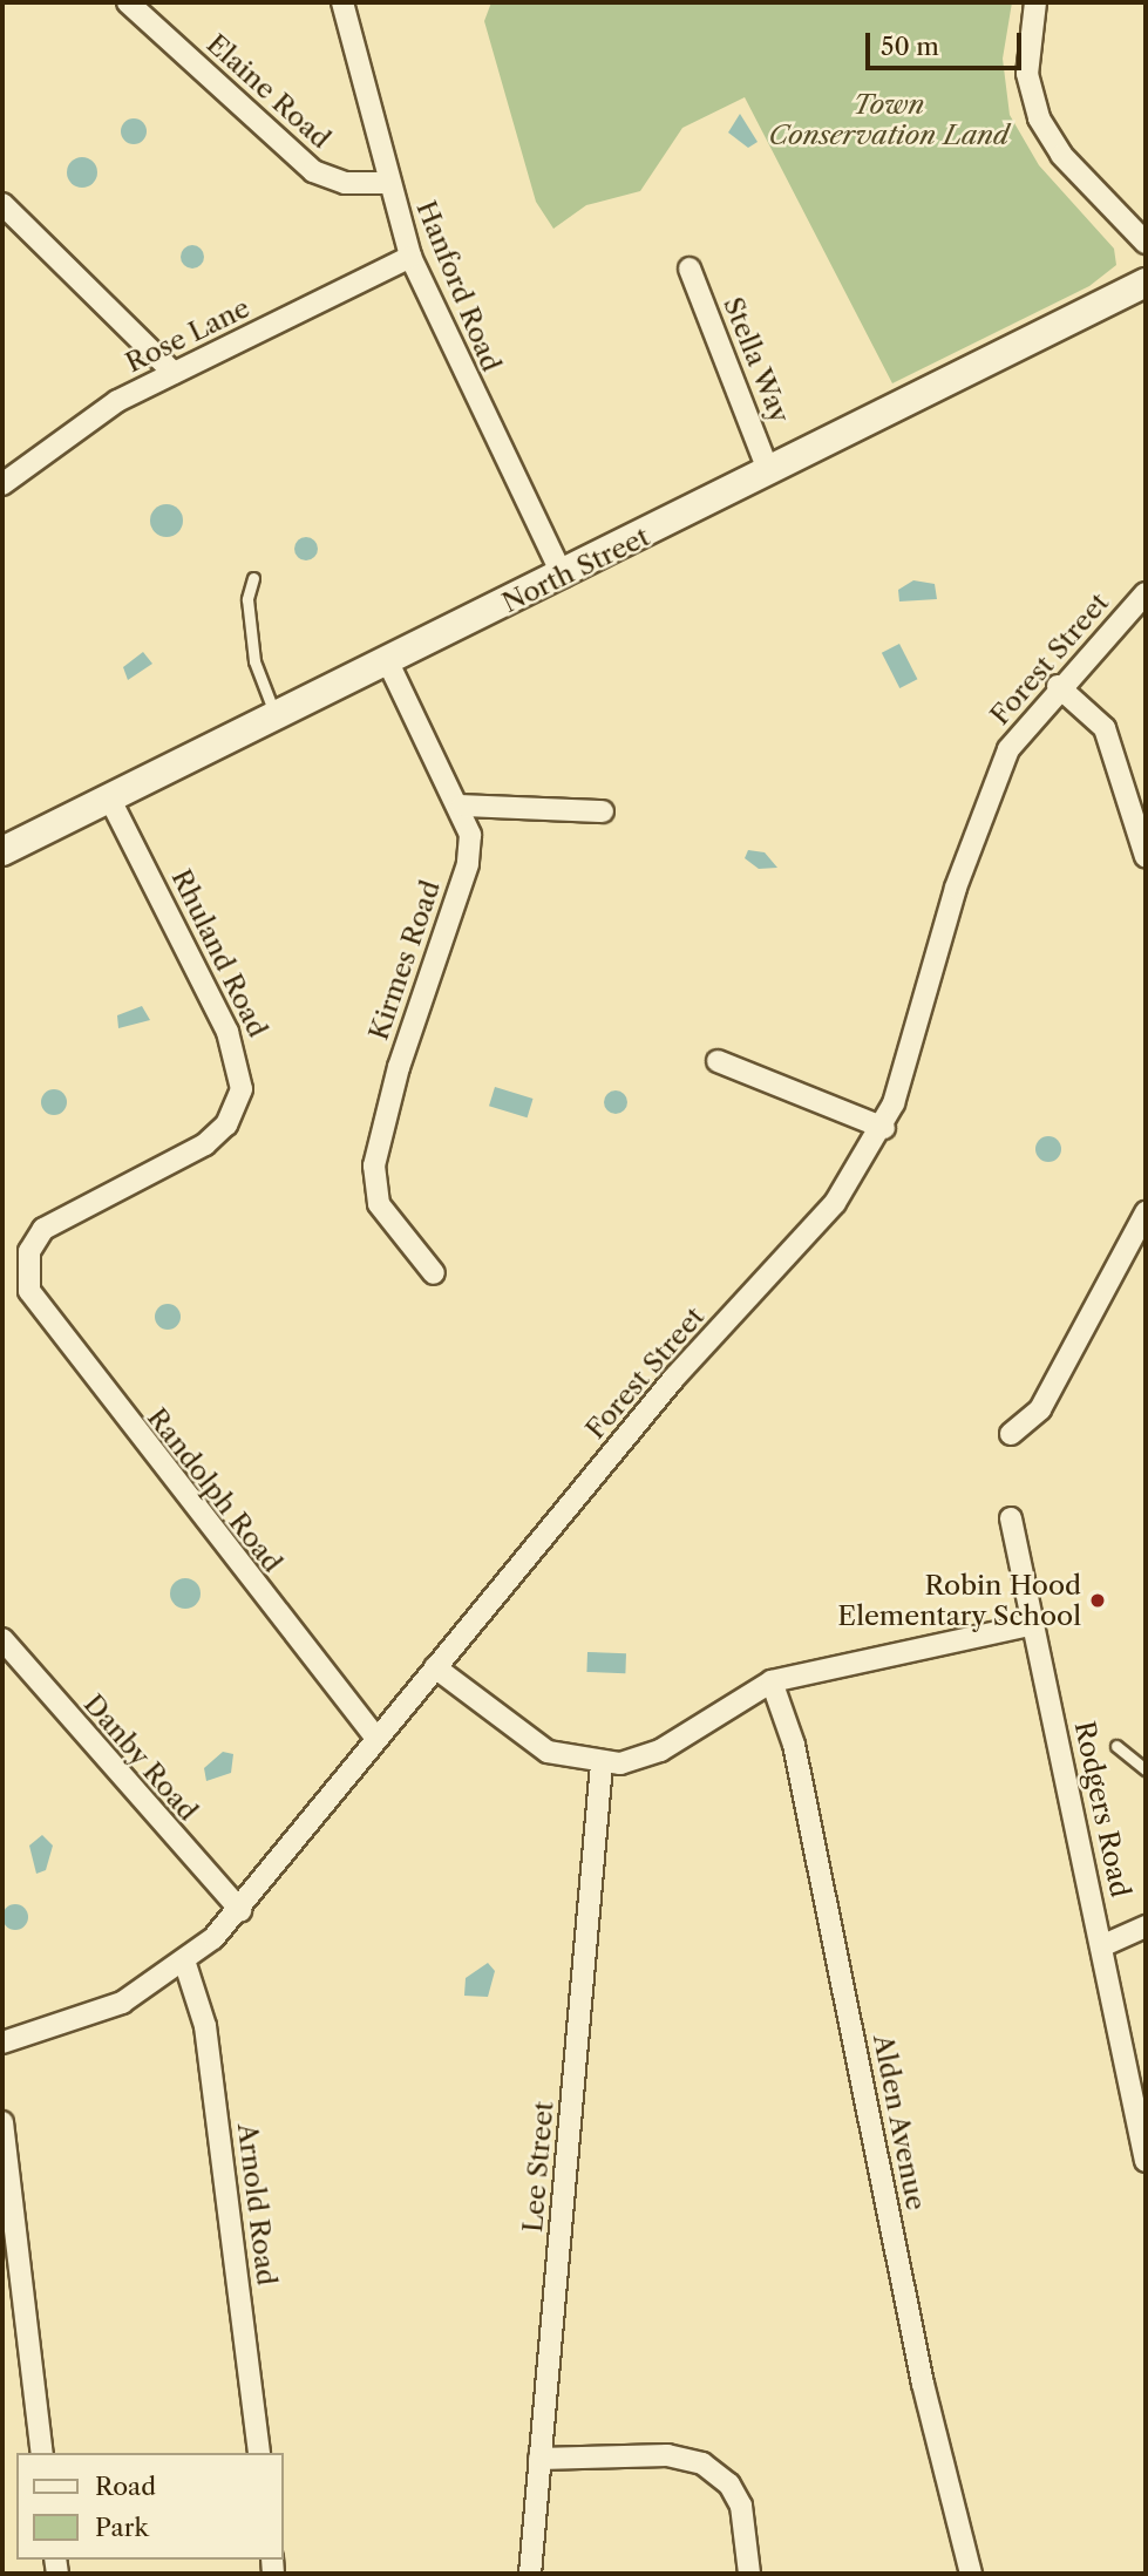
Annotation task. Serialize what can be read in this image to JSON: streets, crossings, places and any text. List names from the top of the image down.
{
  "streets": {
    "street": [
      "Elaine Road",
      "Hanford Road",
      "Rose Lane",
      "Stella Way",
      "North Street",
      "Forest Street",
      "Rhuland Road",
      "Kirmes Road",
      "Randolph Road",
      "Danby Road",
      "Rodgers Road",
      "Alden Avenue",
      "Lee Street",
      "Arnold Road"
    ]
  },
  "crossings": [
    ["Elaine Road", "Hanford Road"],
    ["Hanford Road", "Rose Lane"],
    ["Hanford Road", "North Street"],
    ["Stella Way", "North Street"],
    ["North Street", "Rhuland Road"],
    ["North Street", "Kirmes Road"],
    ["Forest Street", "Randolph Road"],
    ["Forest Street", "Danby Road"],
    ["Forest Street", "Arnold Road"],
    ["Rhuland Road", "Randolph Road"]
  ],
  "parks": ["Town Conservation Land"],
  "places": ["Robin Hood Elementary School"],
  "legend": ["Road", "Park"],
  "scale_bar": "50 m"
}
